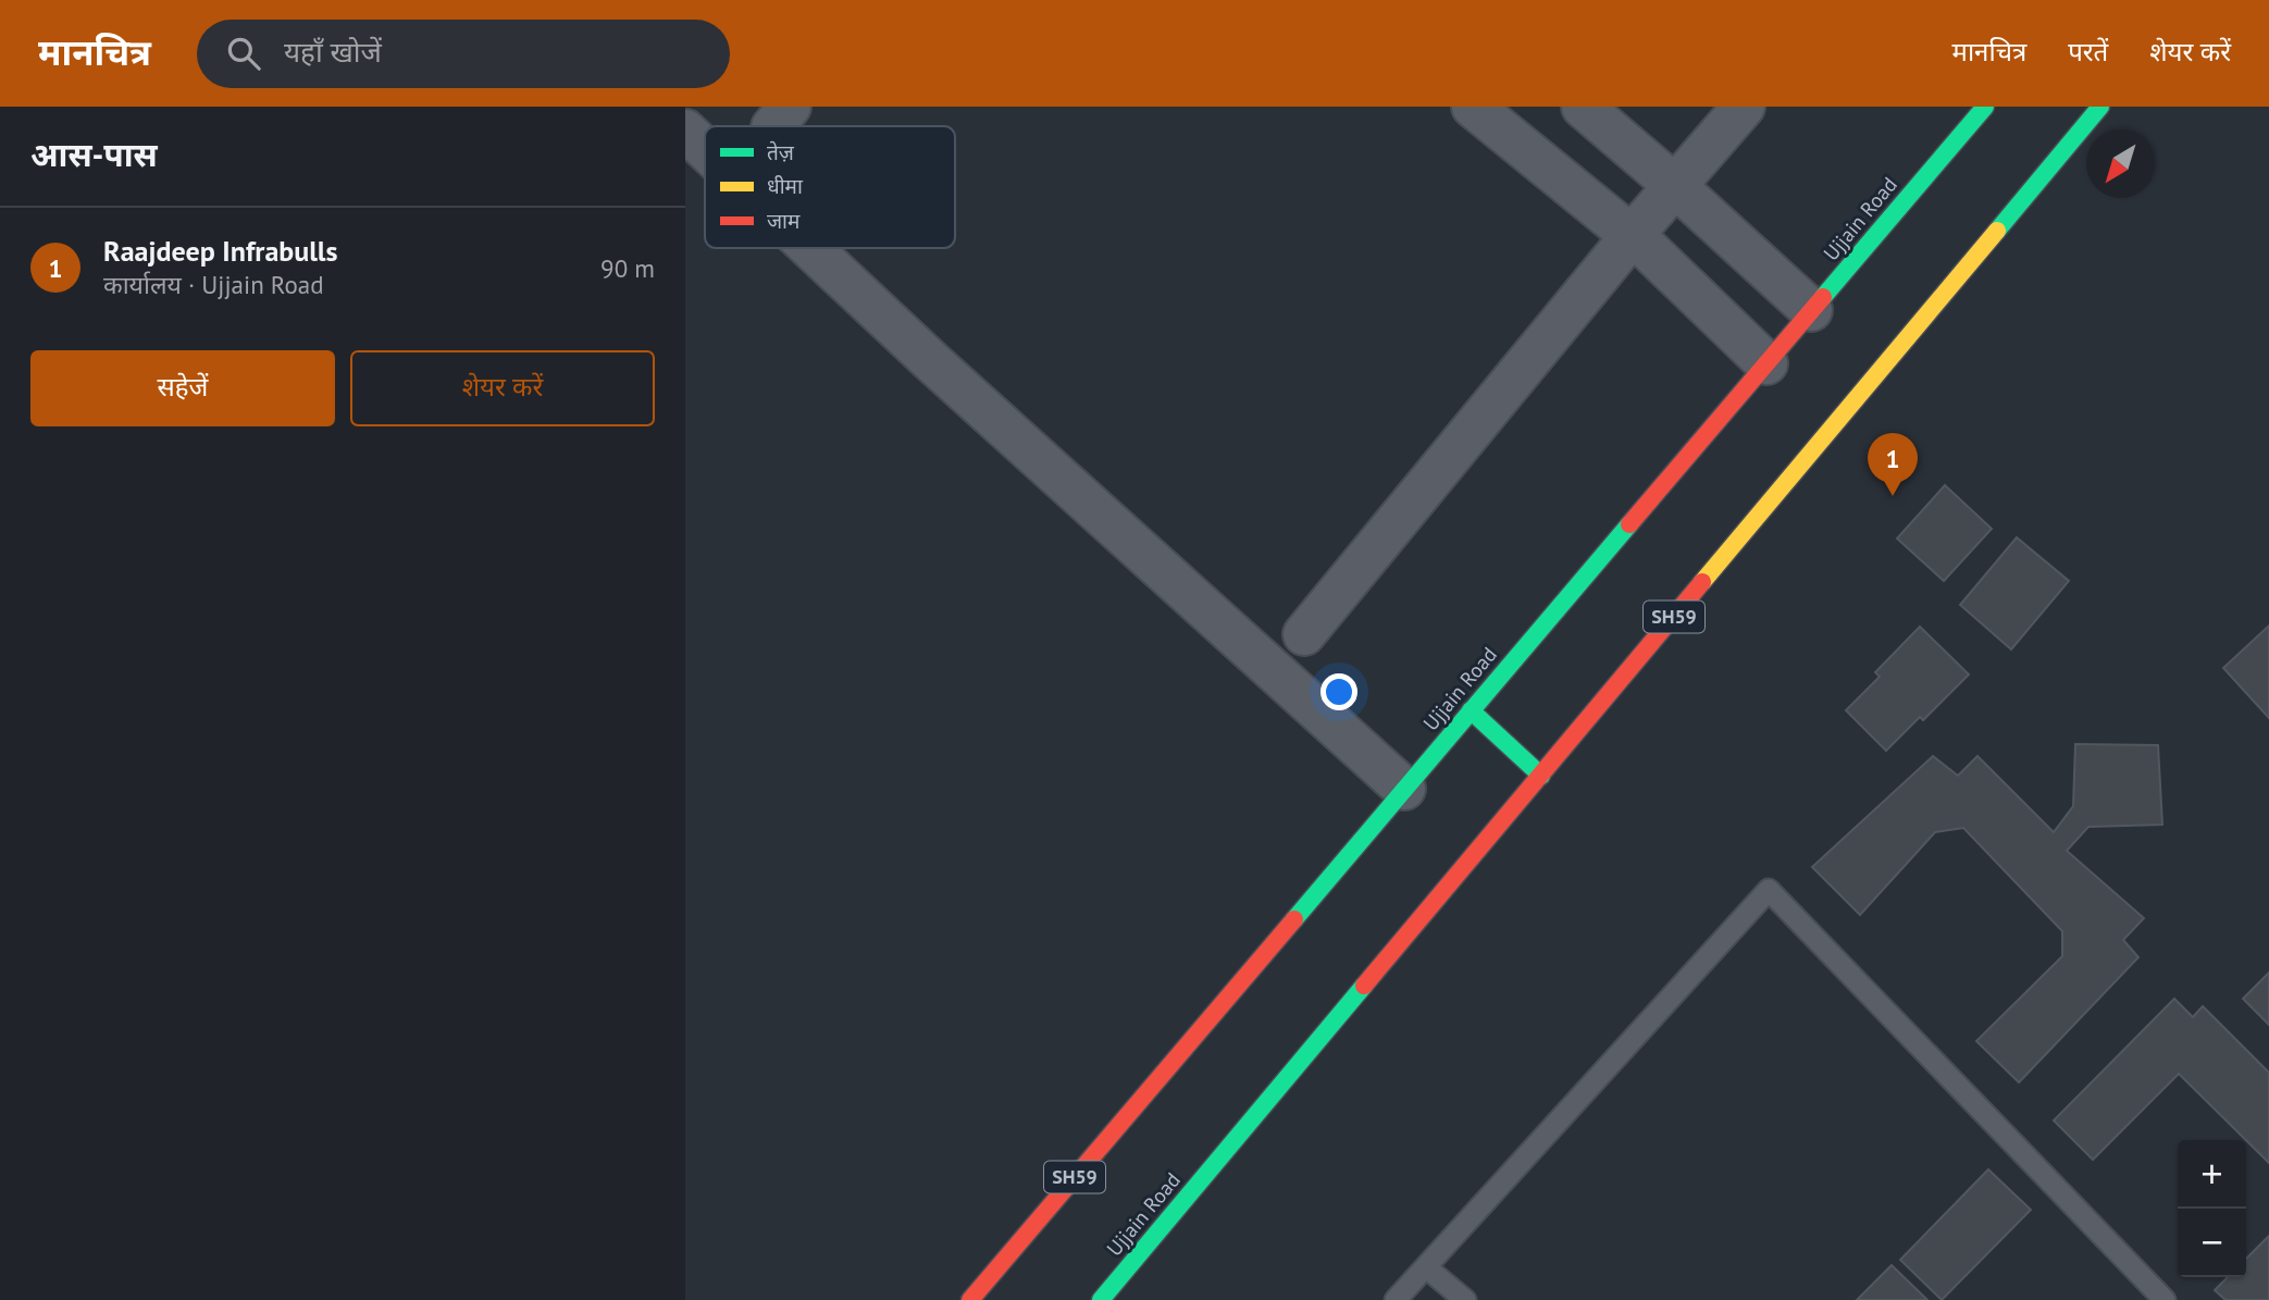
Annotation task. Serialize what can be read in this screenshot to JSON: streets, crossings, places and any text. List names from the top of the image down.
{
  "streets": {
    "main road": ["Ujjain Road", "SH59"]
  },
  "legend": ["तेज़", "धीमा", "जाम"],
  "north": "bottom left",
  "page": {
    "header": "मानचित्र",
    "search": "यहाँ खोजें",
    "nav": ["मानचित्र", "परतें", "शेयर करें"],
    "heading": "आस-पास",
    "list": [
      {
        "mark": "1",
        "name": "Raajdeep Infrabulls",
        "note": "कार्यालय · Ujjain Road",
        "value": "90 m"
      }
    ],
    "buttons": ["सहेजें", "शेयर करें"],
    "pins": "1",
    "map_buttons": ["+", "−"]
  }
}
